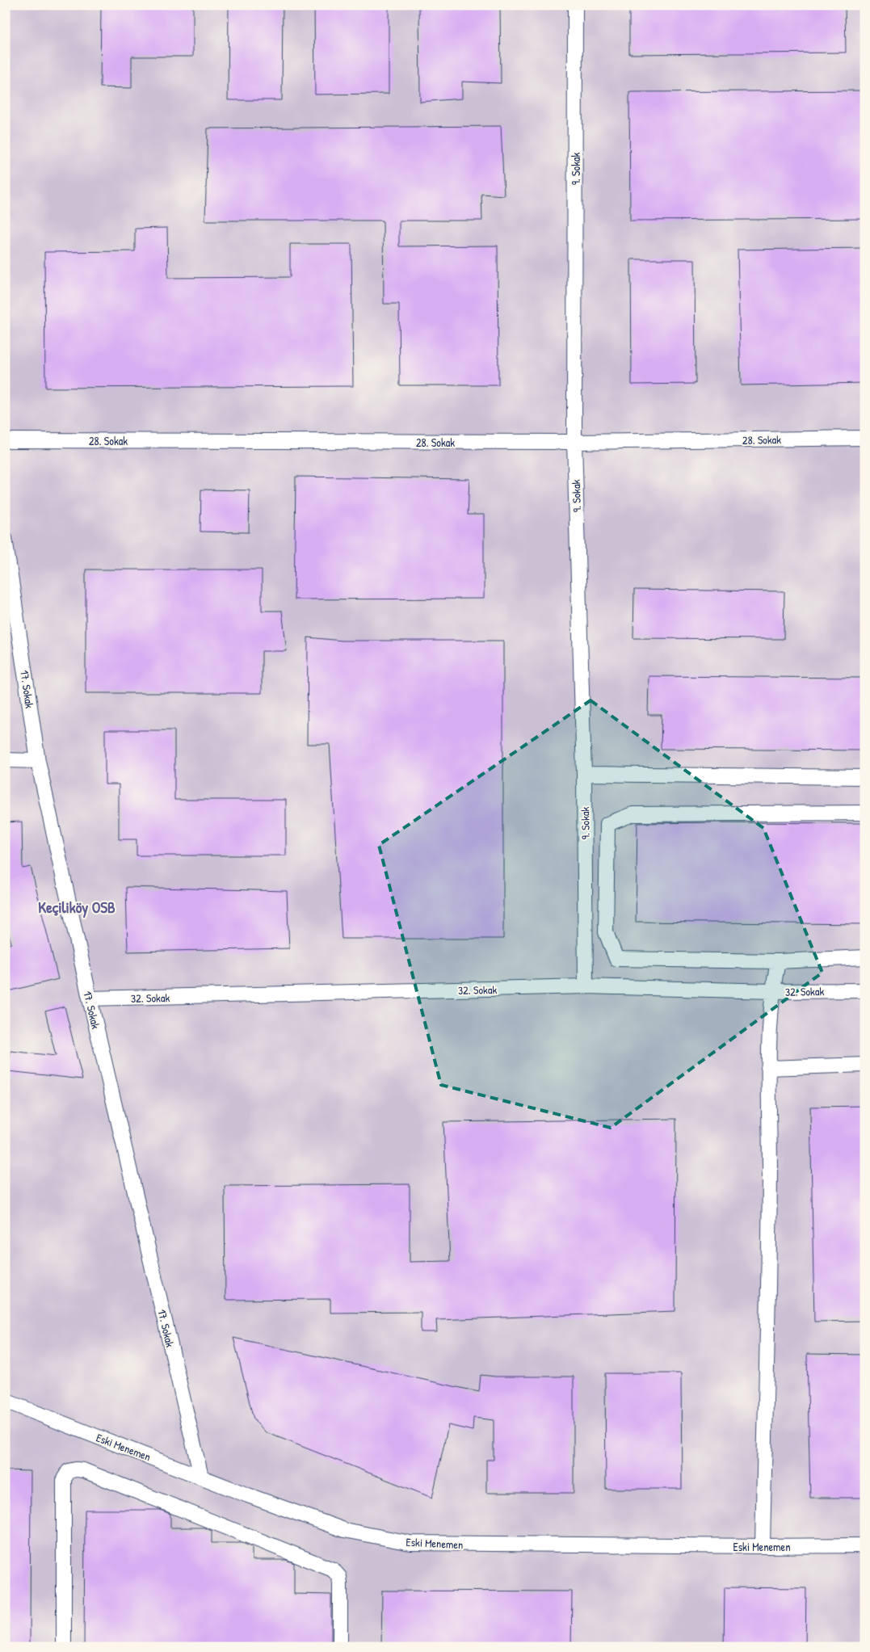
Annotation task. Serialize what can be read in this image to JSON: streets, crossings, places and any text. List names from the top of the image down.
{
  "streets": {
    "street": [
      "9. Sokak",
      "28. Sokak",
      "17. Sokak",
      "32. Sokak",
      "Eski Menemen"
    ]
  },
  "crossings": [
    ["9. Sokak", "28. Sokak"],
    ["9. Sokak", "32. Sokak"],
    ["17. Sokak", "32. Sokak"],
    ["17. Sokak", "Eski Menemen"]
  ],
  "districts": ["Keçiliköy OSB"]
}
